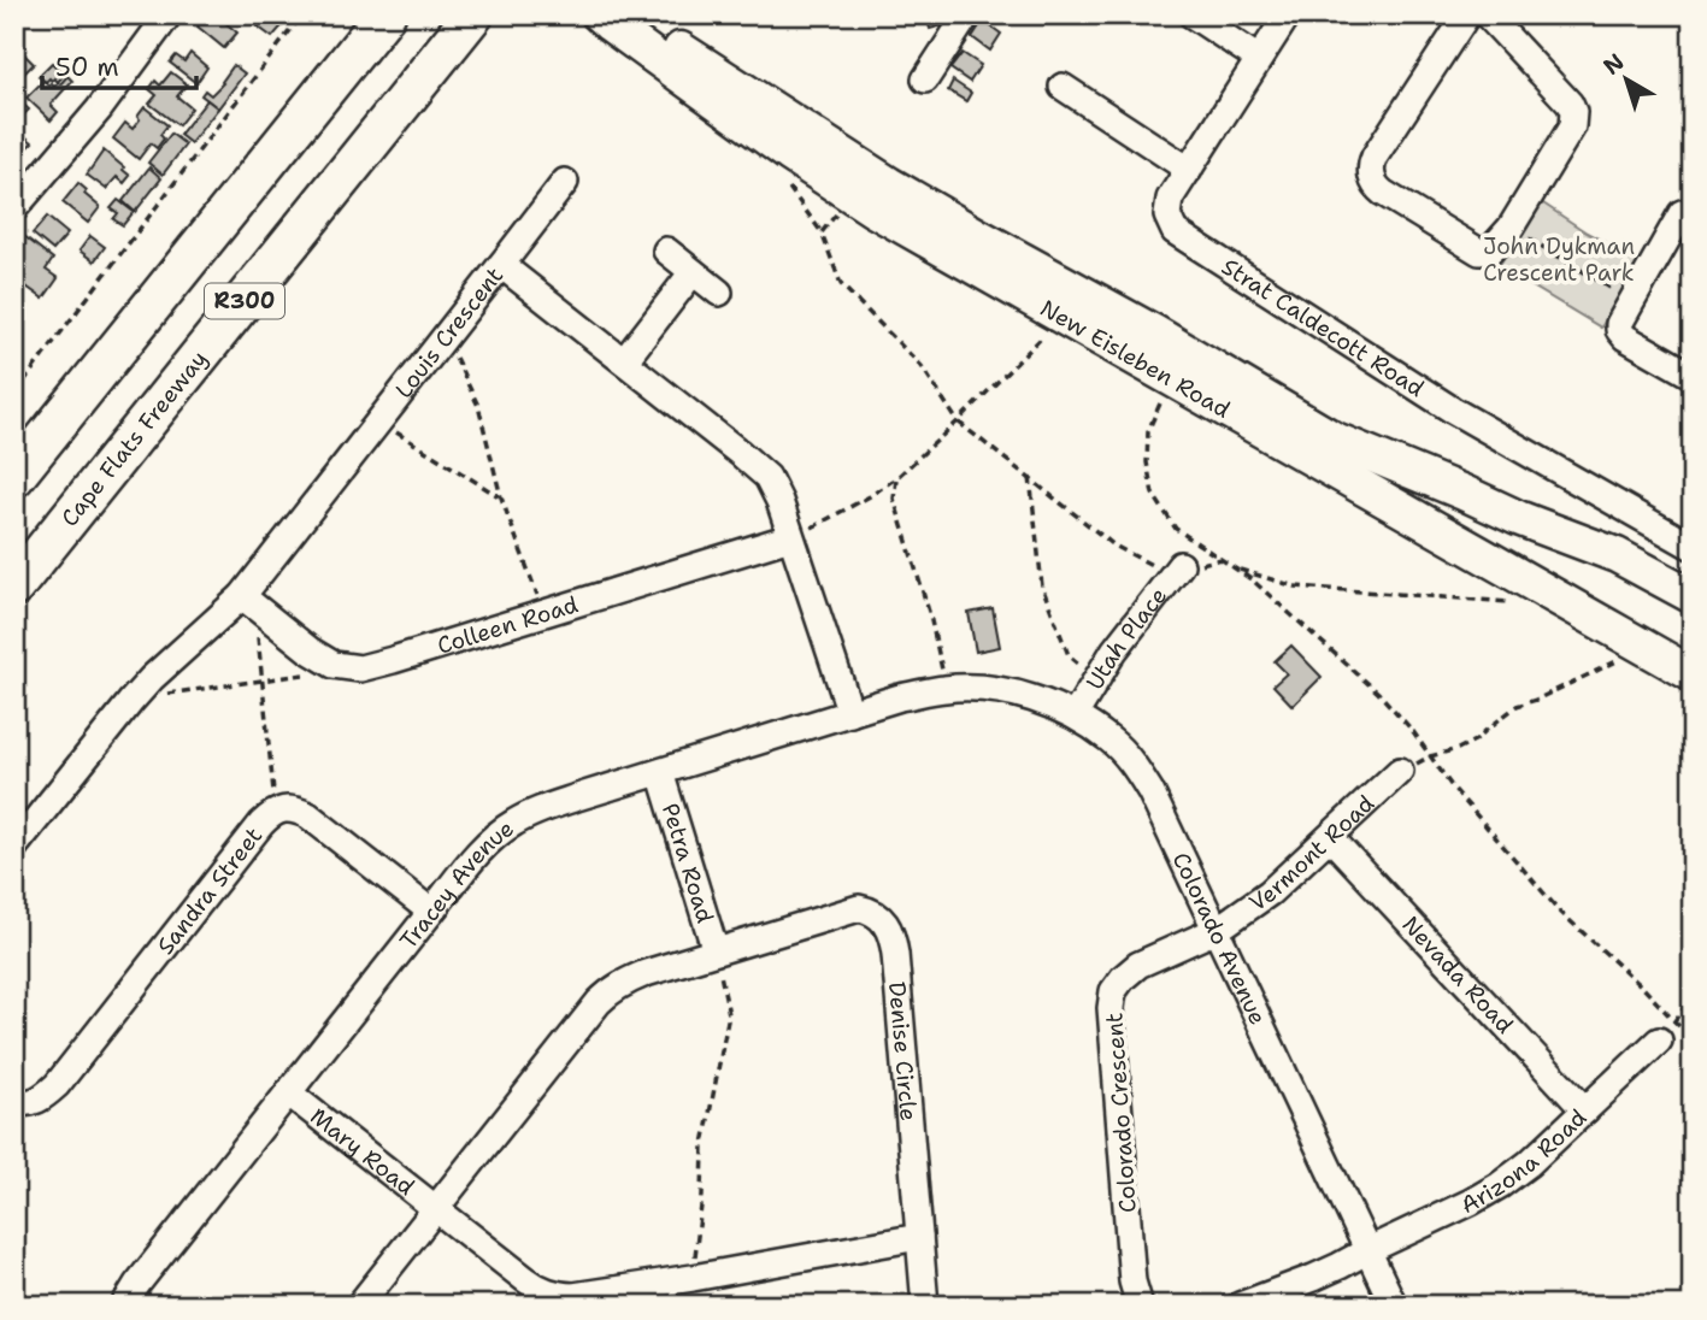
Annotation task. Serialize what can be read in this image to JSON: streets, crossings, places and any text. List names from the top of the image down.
{
  "streets": {
    "highway": ["R300", "Cape Flats Freeway"],
    "main road": ["New Eisleben Road"],
    "street": [
      "Strat Caldecott Road",
      "Louis Crescent",
      "Colleen Road",
      "Utah Place",
      "Vermont Road",
      "Petra Road",
      "Tracey Avenue",
      "Sandra Street",
      "Colorado Avenue",
      "Nevada Road",
      "Denise Circle",
      "Colorado Crescent",
      "Mary Road",
      "Arizona Road"
    ]
  },
  "crossings": [
    ["Louis Crescent", "Colleen Road"],
    ["Louis Crescent", "Tracey Avenue"],
    ["Utah Place", "Colorado Avenue"],
    ["Vermont Road", "Colorado Avenue"],
    ["Vermont Road", "Nevada Road"],
    ["Vermont Road", "Colorado Crescent"],
    ["Petra Road", "Tracey Avenue"],
    ["Petra Road", "Denise Circle"],
    ["Tracey Avenue", "Sandra Street"],
    ["Tracey Avenue", "Colorado Avenue"],
    ["Tracey Avenue", "Mary Road"],
    ["Colorado Avenue", "Colorado Crescent"],
    ["Colorado Avenue", "Arizona Road"],
    ["Nevada Road", "Arizona Road"],
    ["Denise Circle", "Mary Road"]
  ],
  "parks": ["John Dykman Crescent Park"],
  "scale_bar": "50 m",
  "north": "top left"
}
